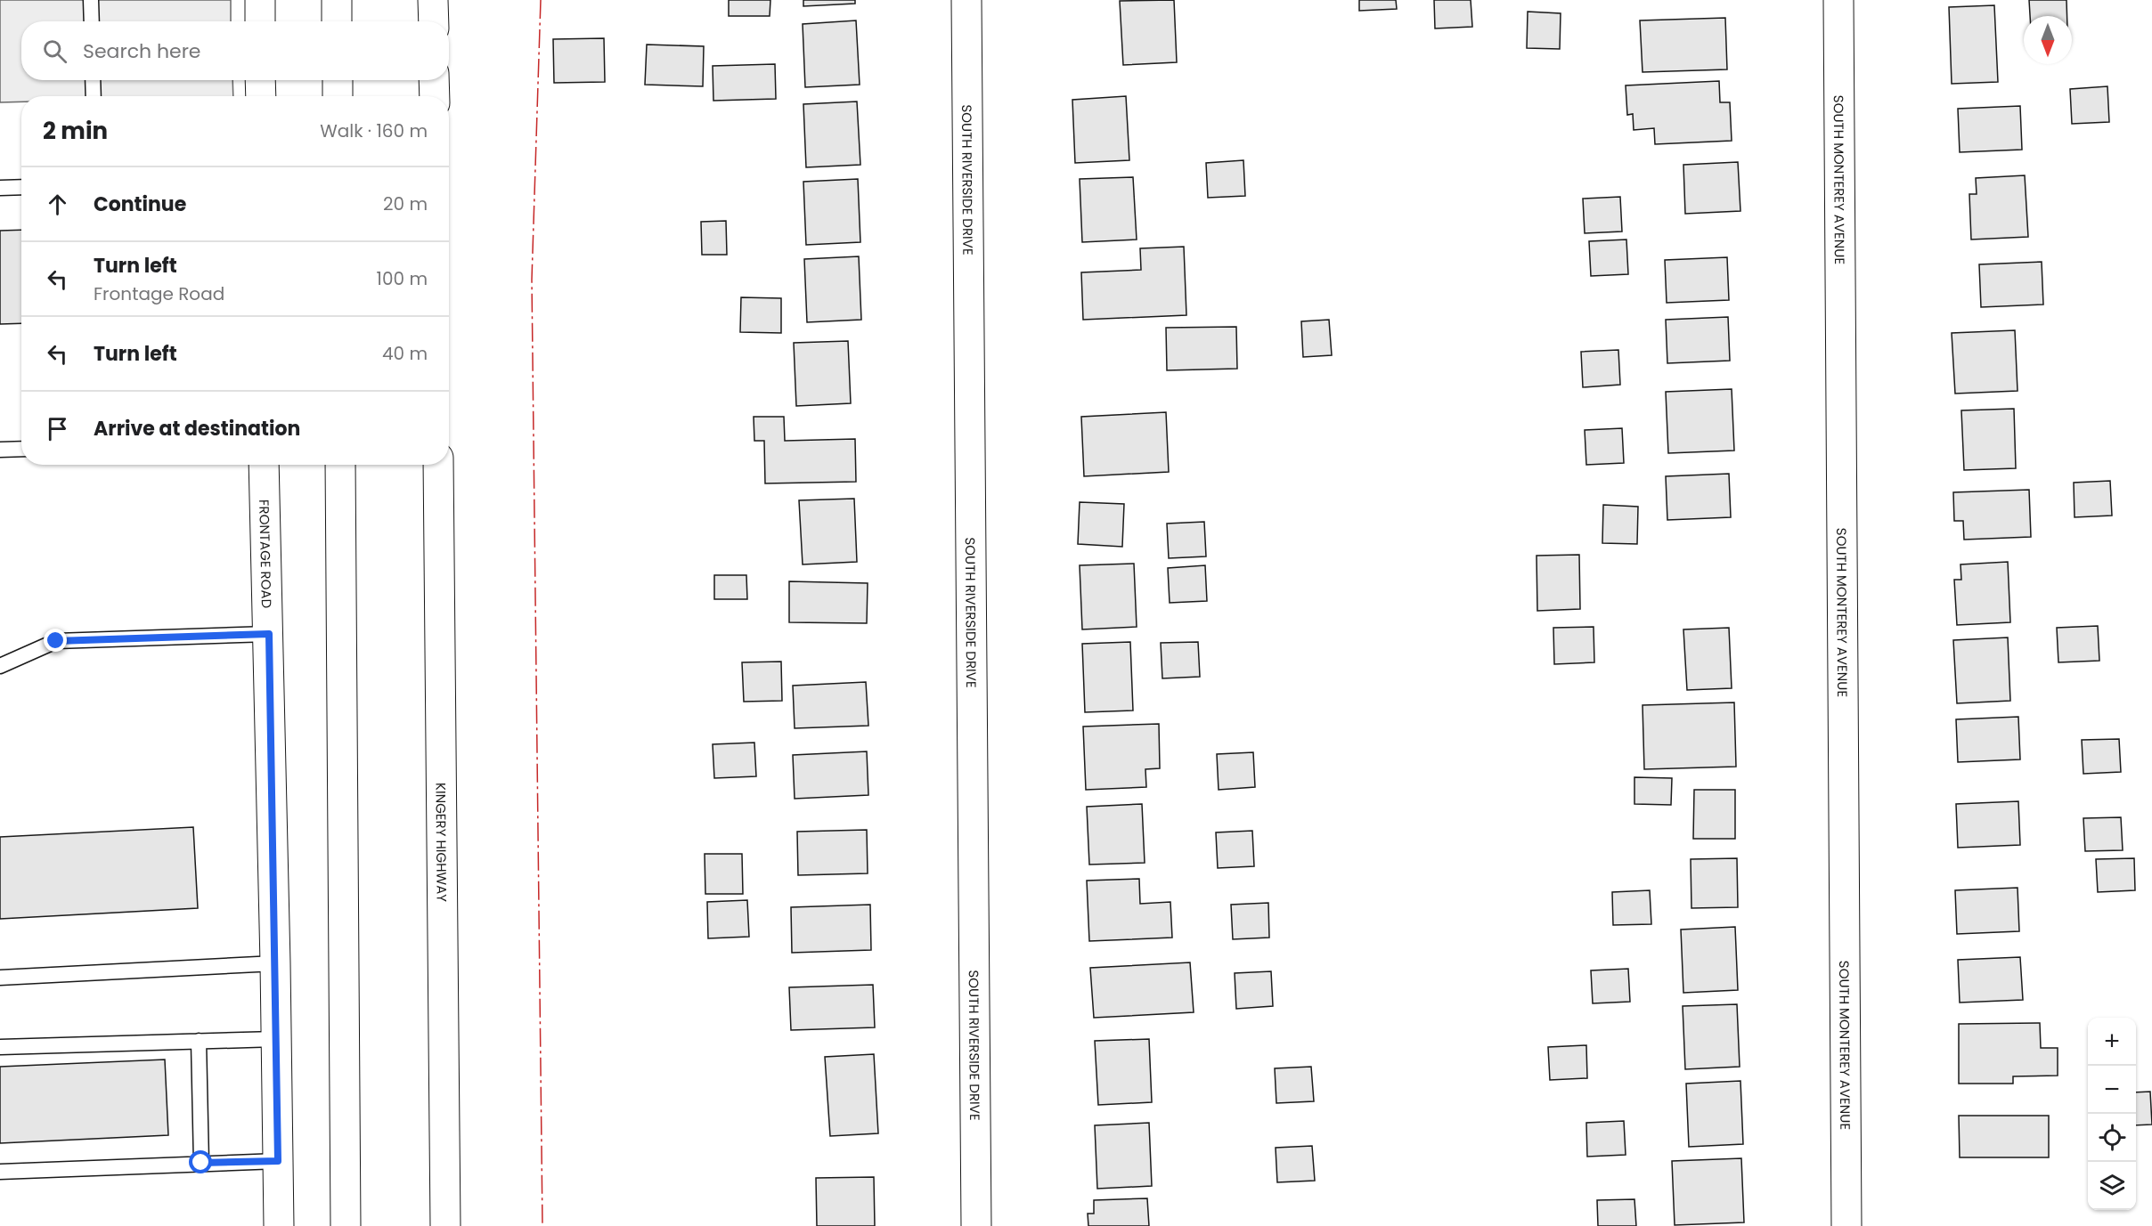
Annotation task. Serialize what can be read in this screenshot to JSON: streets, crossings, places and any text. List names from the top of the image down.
{
  "streets": {
    "main road": [
      "SOUTH RIVERSIDE DRIVE",
      "SOUTH MONTEREY AVENUE",
      "FRONTAGE ROAD",
      "KINGERY HIGHWAY"
    ]
  },
  "north": "bottom",
  "page": {
    "search": "Search here",
    "heading": ["2 min", "Walk · 160 m"],
    "list": [
      ["Continue", "20 m"],
      ["Turn left", "Frontage Road", "100 m"],
      ["Turn left", "40 m"],
      "Arrive at destination"
    ],
    "map_buttons": ["+", "−"]
  }
}
